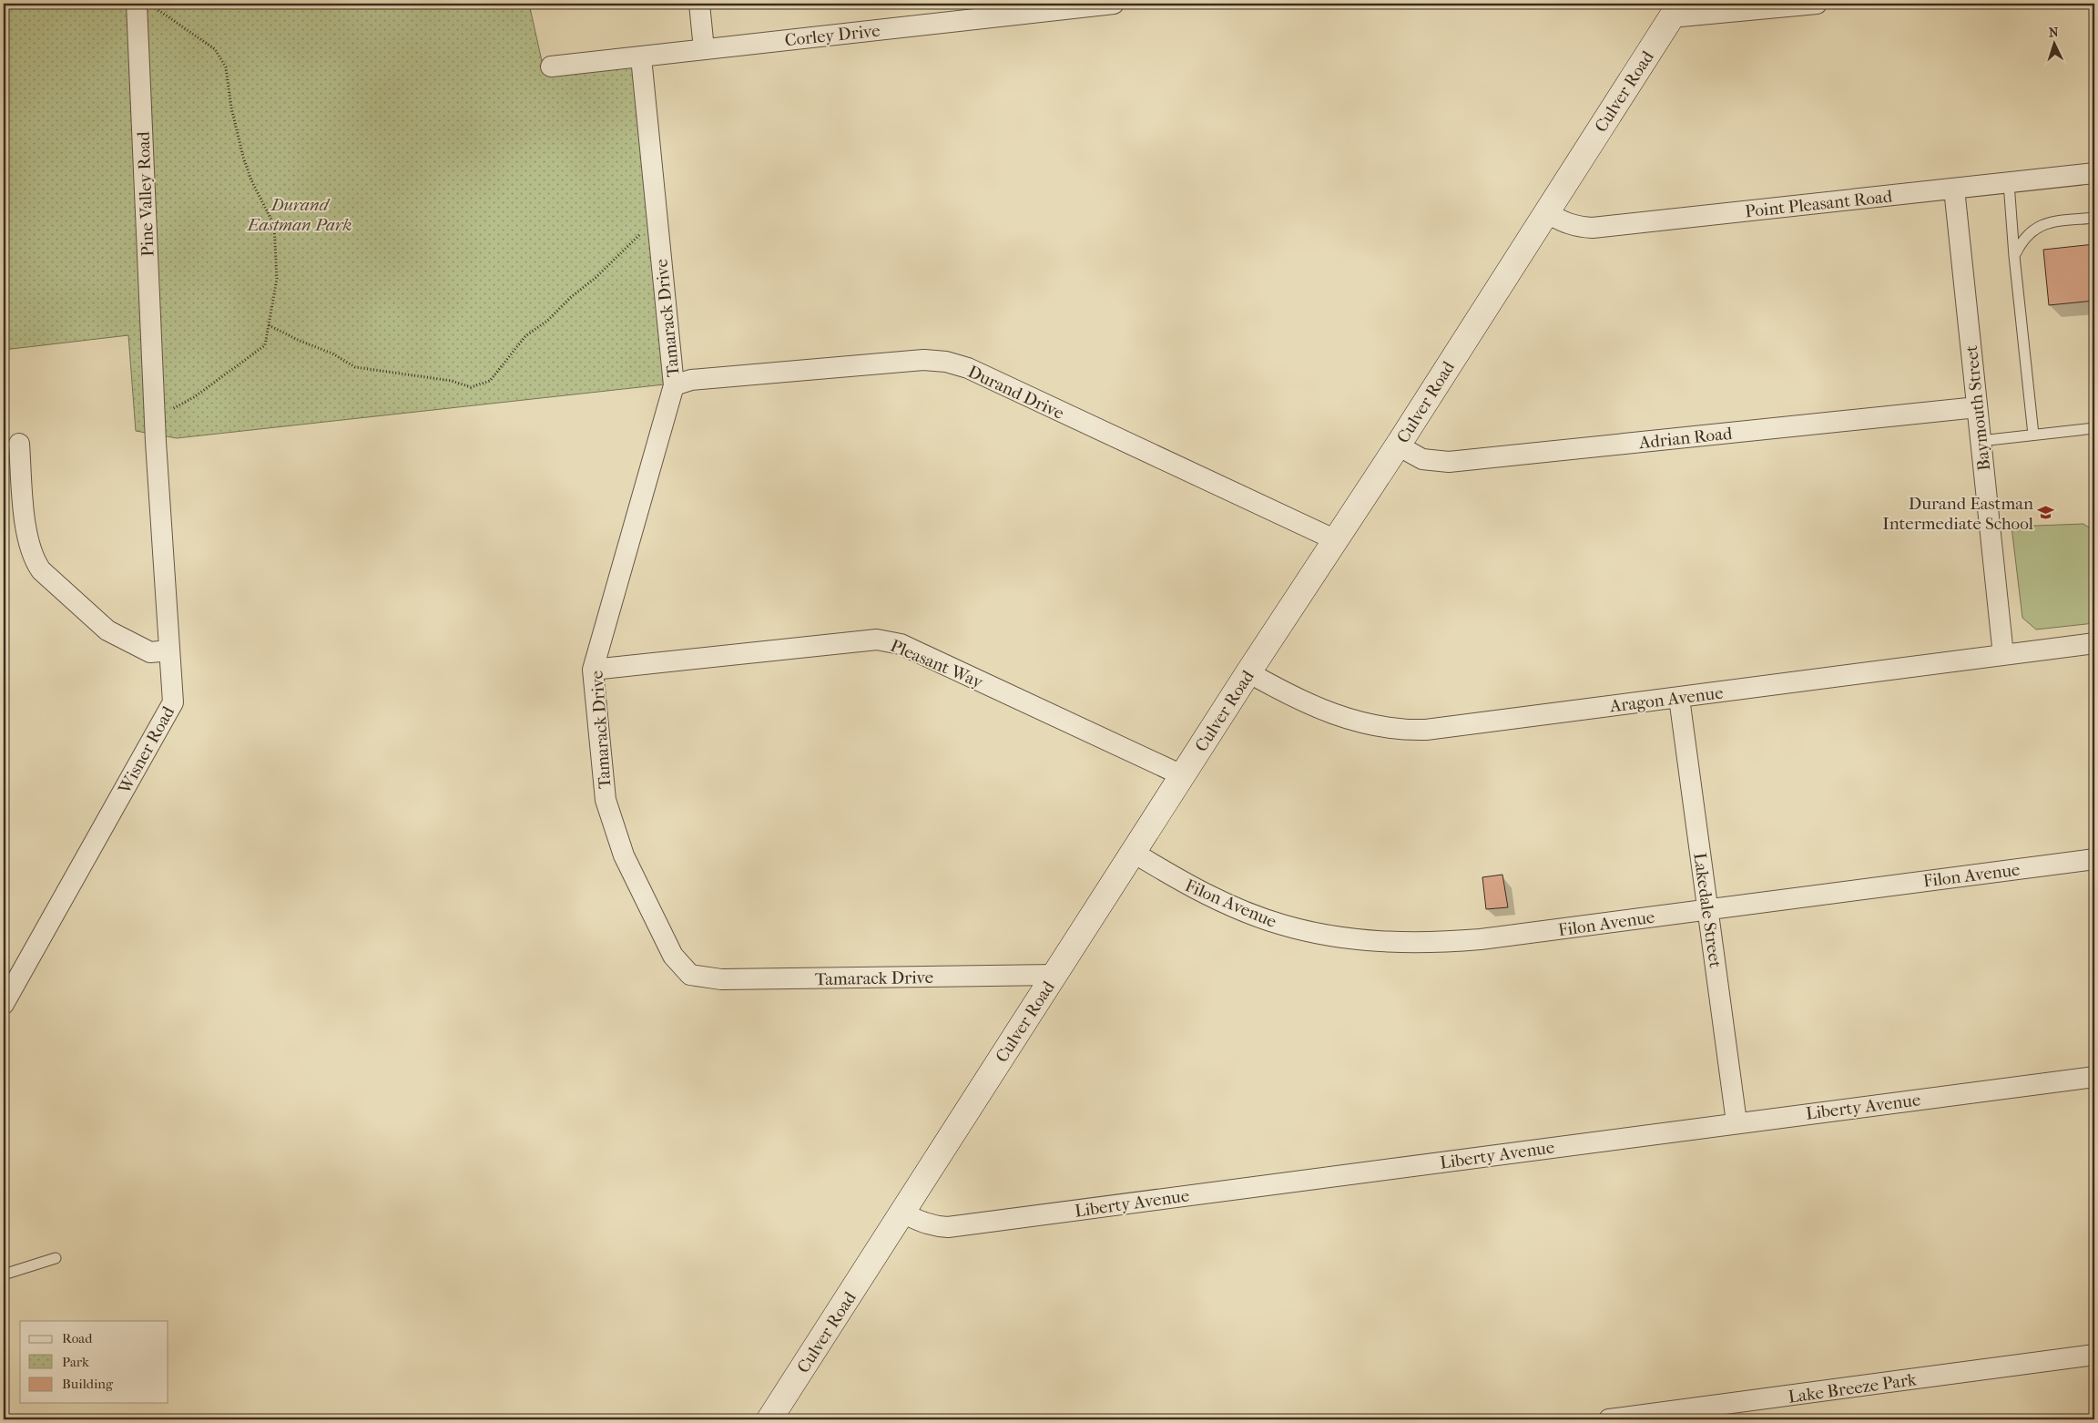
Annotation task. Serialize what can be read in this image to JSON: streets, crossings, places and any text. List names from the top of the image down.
{
  "streets": {
    "main road": ["Culver Road"],
    "street": [
      "Corley Drive",
      "Pine Valley Road",
      "Point Pleasant Road",
      "Tamarack Drive",
      "Durand Drive",
      "Baymouth Street",
      "Adrian Road",
      "Pleasant Way",
      "Aragon Avenue",
      "Wisner Road",
      "Filon Avenue",
      "Lakedale Street",
      "Liberty Avenue",
      "Lake Breeze Park"
    ]
  },
  "crossings": [
    ["Corley Drive", "Tamarack Drive"],
    ["Culver Road", "Point Pleasant Road"],
    ["Culver Road", "Tamarack Drive"],
    ["Culver Road", "Durand Drive"],
    ["Culver Road", "Adrian Road"],
    ["Culver Road", "Pleasant Way"],
    ["Culver Road", "Aragon Avenue"],
    ["Culver Road", "Filon Avenue"],
    ["Culver Road", "Liberty Avenue"],
    ["Pine Valley Road", "Wisner Road"],
    ["Point Pleasant Road", "Baymouth Street"],
    ["Tamarack Drive", "Durand Drive"],
    ["Tamarack Drive", "Pleasant Way"],
    ["Baymouth Street", "Adrian Road"],
    ["Baymouth Street", "Aragon Avenue"],
    ["Aragon Avenue", "Lakedale Street"],
    ["Filon Avenue", "Lakedale Street"],
    ["Lakedale Street", "Liberty Avenue"]
  ],
  "parks": ["Durand Eastman Park"],
  "places": {
    "school or university": ["Durand Eastman Intermediate School"]
  },
  "legend": ["Road", "Park", "Building"],
  "north": "top"
}
